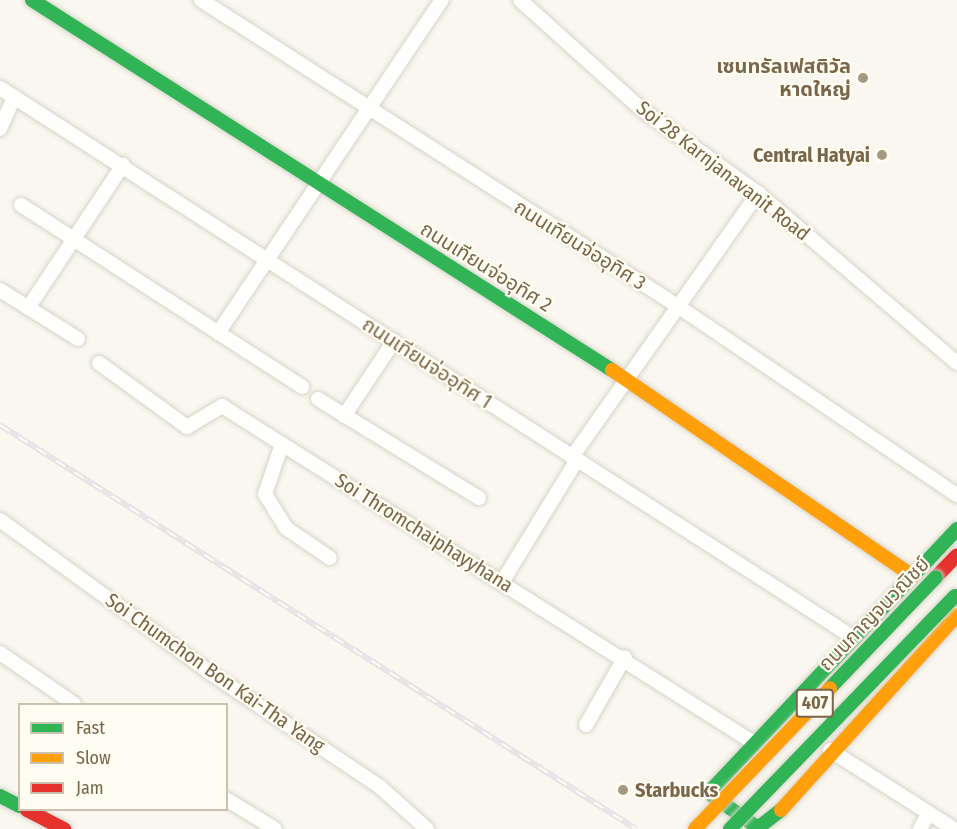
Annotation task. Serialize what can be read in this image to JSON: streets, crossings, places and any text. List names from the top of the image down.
{
  "streets": {
    "main road": ["ถนนเทียนจ่ออุทิศ 2", "ถนนกาญจนวณิชย์", "407"],
    "street": [
      "Soi 28 Karnjanavanit Road",
      "ถนนเทียนจ่ออุทิศ 3",
      "ถนนเทียนจ่ออุทิศ 1",
      "Soi Thromchaiphayyhana",
      "Soi Chumchon Bon Kai-Tha Yang"
    ]
  },
  "places": ["เซนทรัลเฟสติวัล หาดใหญ่", "Central Hatyai", "Starbucks"],
  "legend": ["Fast", "Slow", "Jam"]
}
